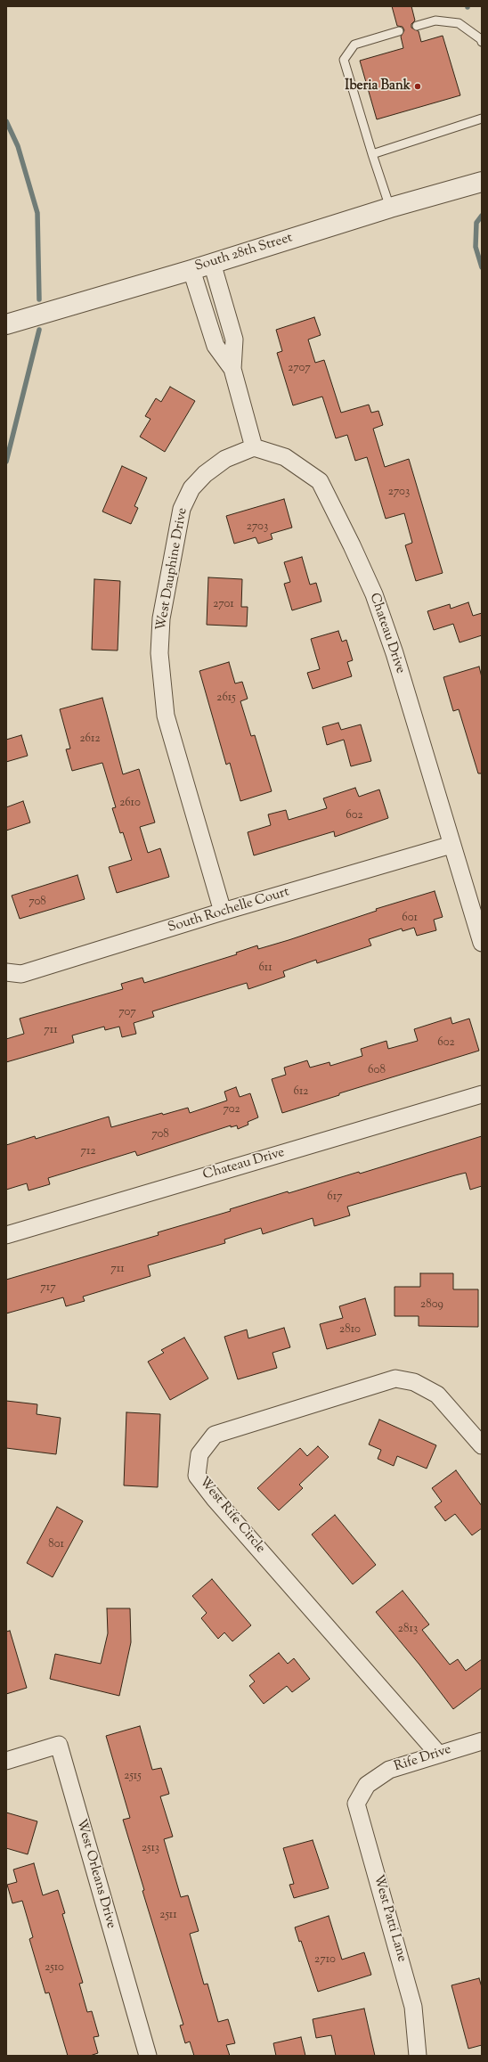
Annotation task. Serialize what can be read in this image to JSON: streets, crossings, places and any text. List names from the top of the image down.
{
  "streets": {
    "street": [
      "South 28th Street",
      "West Dauphine Drive",
      "Chateau Drive",
      "South Rochelle Court",
      "West Rife Circle",
      "Rife Drive",
      "West Orleans Drive",
      "West Patti Lane"
    ]
  },
  "crossings": [
    ["West Dauphine Drive", "Chateau Drive"],
    ["West Dauphine Drive", "South Rochelle Court"],
    ["Chateau Drive", "South Rochelle Court"],
    ["West Rife Circle", "Rife Drive"],
    ["Rife Drive", "West Patti Lane"]
  ],
  "places": ["Iberia Bank"],
  "house_numbers": [
    "2707",
    "2703",
    "2703",
    "2701",
    "2615",
    "2612",
    "2610",
    "602",
    "708",
    "601",
    "611",
    "707",
    "711",
    "602",
    "608",
    "612",
    "702",
    "708",
    "712",
    "617",
    "711",
    "717",
    "2809",
    "2810",
    "801",
    "2813",
    "2515",
    "2513",
    "2511",
    "2710",
    "2510"
  ]
}
